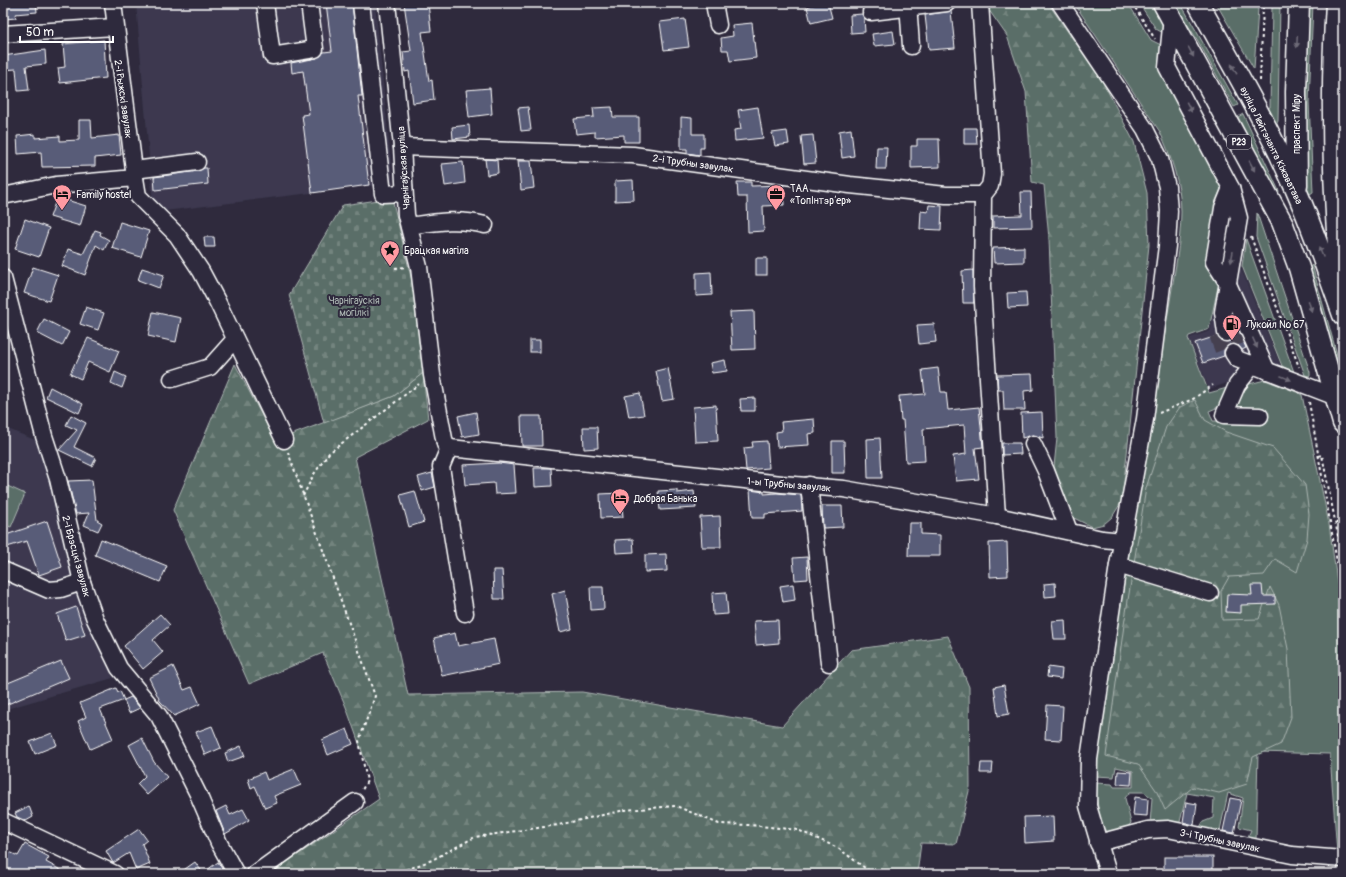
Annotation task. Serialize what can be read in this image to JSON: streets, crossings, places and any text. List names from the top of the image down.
{
  "streets": {
    "main road": ["праспект Міру", "Р23", "вуліца Лейтэнанта Кіжаватава"],
    "street": [
      "2-і Рыжскі завулак",
      "2-і Трубны завулак",
      "Чарнігаўская вуліца",
      "1-ы Трубны завулак",
      "2-і Брэсцкі завулак",
      "3-і Трубны завулак"
    ]
  },
  "crossings": [
    ["праспект Міру", "Р23"],
    ["праспект Міру", "вуліца Лейтэнанта Кіжаватава"],
    ["2-і Трубны завулак", "Чарнігаўская вуліца"],
    ["Чарнігаўская вуліца", "1-ы Трубны завулак"]
  ],
  "parks": ["Чарнігаўскія могілкі"],
  "places": {
    "hotel": ["Family hostel", "Добрая Банька"],
    "office": ["ТАА «ТопІнтэрʼер»"],
    "place": ["Брацкая магіла"],
    "fuel station": ["Лукойл № 67"]
  },
  "scale_bar": "50 m"
}
